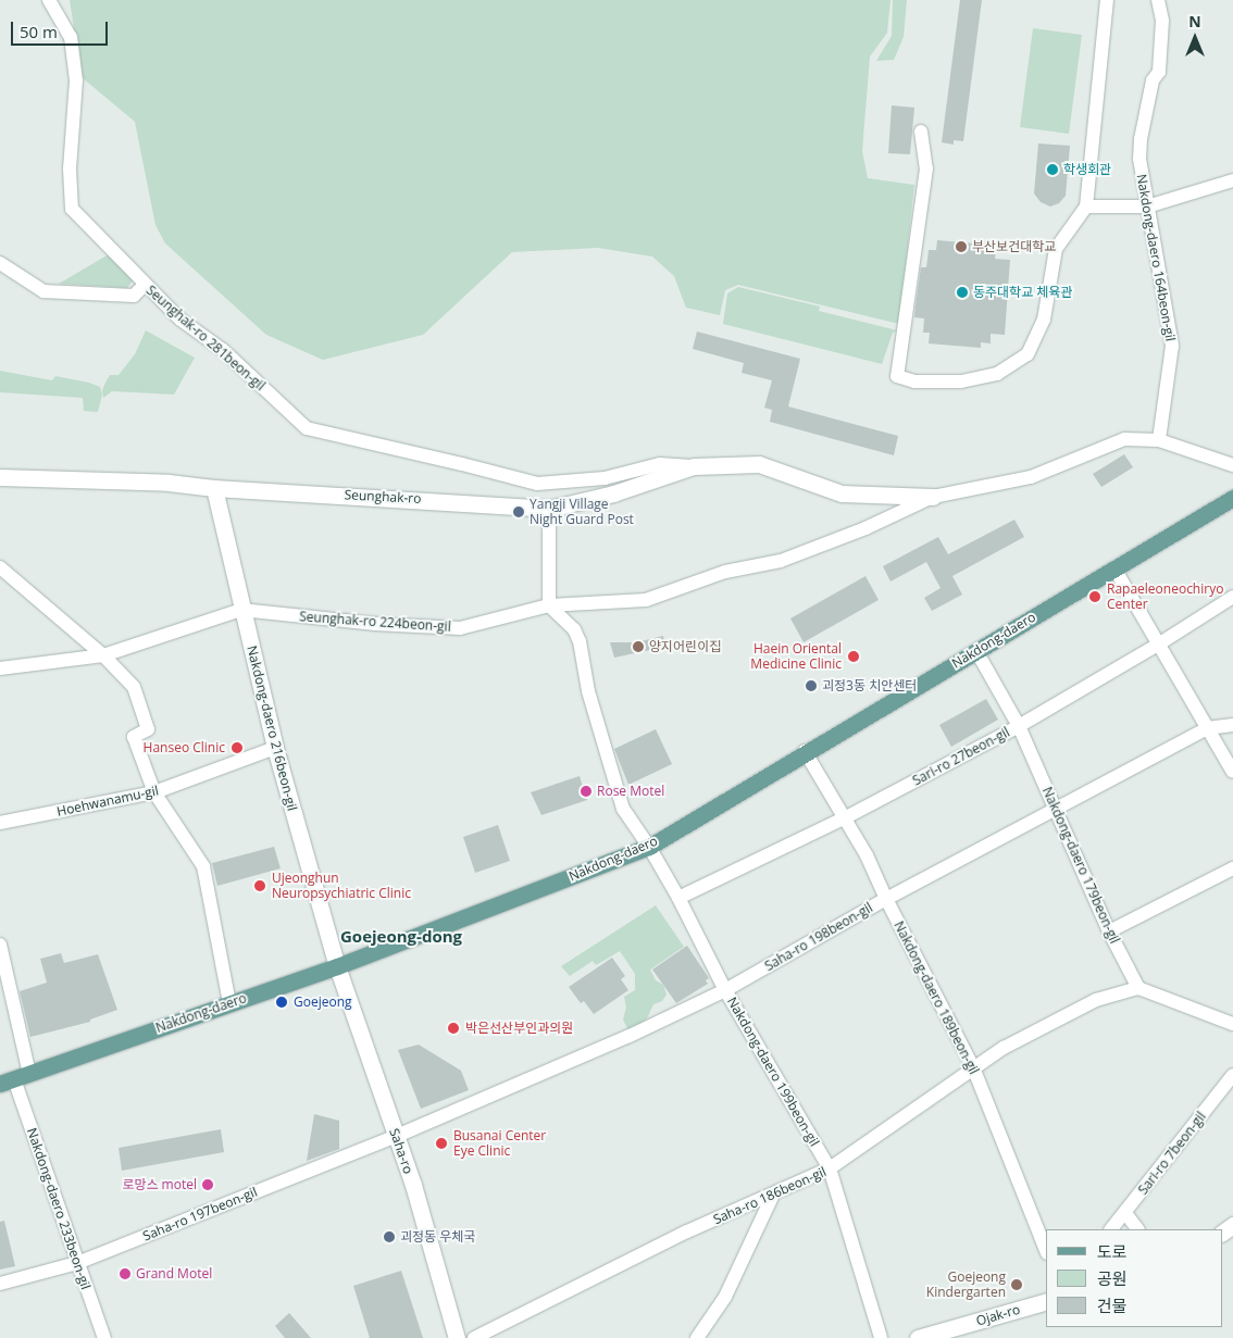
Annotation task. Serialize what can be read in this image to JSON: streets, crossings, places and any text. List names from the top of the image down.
{
  "streets": {
    "main road": ["Nakdong-daero"],
    "street": [
      "Nakdong-daero 164beon-gil",
      "Seunghak-ro 281beon-gil",
      "Seunghak-ro",
      "Seunghak-ro 224beon-gil",
      "Nakdong-daero 216beon-gil",
      "Sari-ro 27beon-gil",
      "Hoehwanamu-gil",
      "Nakdong-daero 179beon-gil",
      "Saha-ro 198beon-gil",
      "Nakdong-daero 189beon-gil",
      "Nakdong-daero 199beon-gil",
      "Saha-ro",
      "Sari-ro 7beon-gil",
      "Saha-ro 186beon-gil",
      "Nakdong-daero 233beon-gil",
      "Saha-ro 197beon-gil",
      "Ojak-ro"
    ]
  },
  "crossings": [
    ["Nakdong-daero 164beon-gil", "Seunghak-ro 224beon-gil"],
    ["Seunghak-ro 281beon-gil", "Seunghak-ro"],
    ["Seunghak-ro", "Seunghak-ro 224beon-gil"],
    ["Seunghak-ro", "Nakdong-daero 216beon-gil"],
    ["Seunghak-ro 224beon-gil", "Nakdong-daero 216beon-gil"],
    ["Seunghak-ro 224beon-gil", "Nakdong-daero 199beon-gil"],
    ["Nakdong-daero", "Nakdong-daero 216beon-gil"],
    ["Nakdong-daero", "Nakdong-daero 179beon-gil"],
    ["Nakdong-daero", "Nakdong-daero 189beon-gil"],
    ["Nakdong-daero", "Nakdong-daero 199beon-gil"],
    ["Nakdong-daero", "Saha-ro"],
    ["Nakdong-daero", "Nakdong-daero 233beon-gil"],
    ["Nakdong-daero 216beon-gil", "Hoehwanamu-gil"],
    ["Nakdong-daero 216beon-gil", "Saha-ro"],
    ["Sari-ro 27beon-gil", "Nakdong-daero 179beon-gil"],
    ["Sari-ro 27beon-gil", "Nakdong-daero 189beon-gil"],
    ["Sari-ro 27beon-gil", "Nakdong-daero 199beon-gil"],
    ["Nakdong-daero 179beon-gil", "Saha-ro 198beon-gil"],
    ["Nakdong-daero 179beon-gil", "Saha-ro 186beon-gil"],
    ["Saha-ro 198beon-gil", "Nakdong-daero 189beon-gil"],
    ["Saha-ro 198beon-gil", "Nakdong-daero 199beon-gil"],
    ["Saha-ro 198beon-gil", "Saha-ro"],
    ["Saha-ro 198beon-gil", "Saha-ro 197beon-gil"],
    ["Nakdong-daero 189beon-gil", "Saha-ro 186beon-gil"],
    ["Nakdong-daero 199beon-gil", "Saha-ro 186beon-gil"],
    ["Saha-ro", "Saha-ro 197beon-gil"],
    ["Nakdong-daero 233beon-gil", "Saha-ro 197beon-gil"]
  ],
  "districts": ["Goejeong-dong"],
  "places": [
    "학생회관",
    "부산보건대학교",
    "동주대학교 체육관",
    "Yangji Village Night Guard Post",
    "Rapaeleoneochiryo Center",
    "양지어린이집",
    "Haein Oriental Medicine Clinic",
    "괴정3동 치안센터",
    "Hanseo Clinic",
    "Rose Motel",
    "Ujeonghun Neuropsychiatric Clinic",
    "Goejeong",
    "박은선산부인과의원",
    "Busanai Center Eye Clinic",
    "로망스 motel",
    "괴정동 우체국",
    "Grand Motel",
    "Goejeong Kindergarten"
  ],
  "legend": ["도로", "공원", "건물"],
  "scale_bar": "50 m",
  "north": "top"
}
